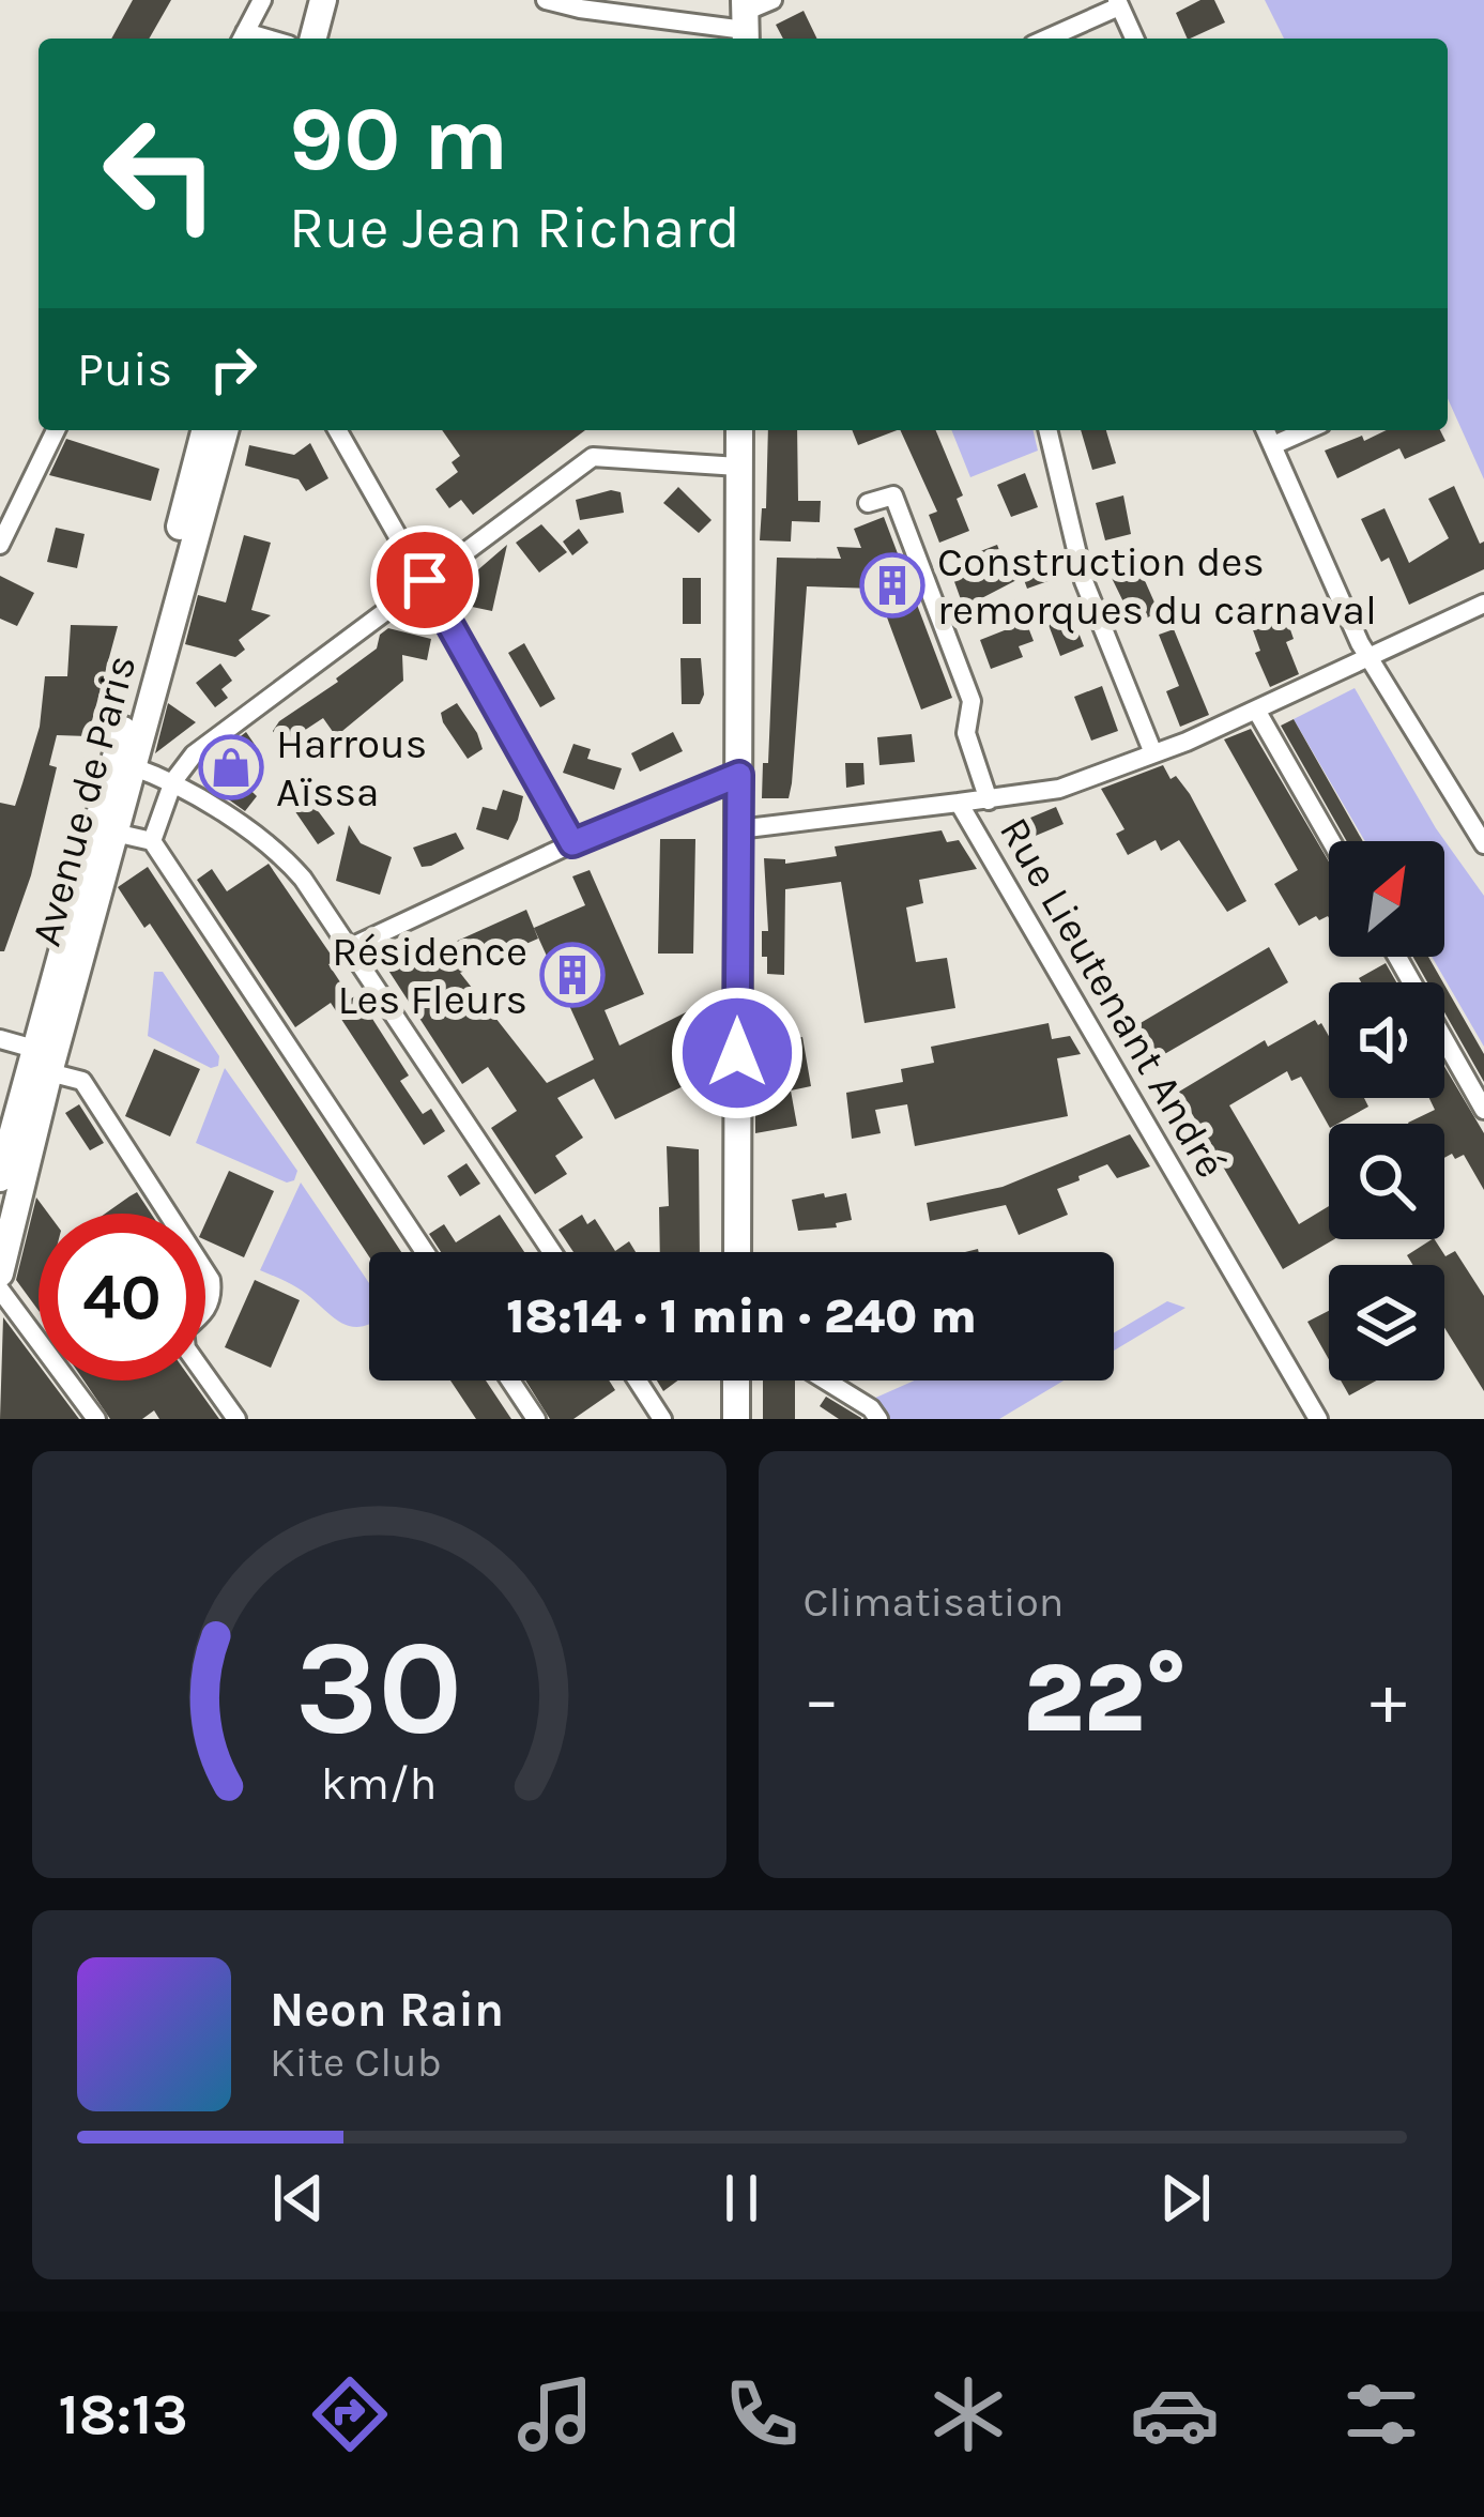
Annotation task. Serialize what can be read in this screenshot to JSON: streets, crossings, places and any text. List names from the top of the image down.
{
  "streets": {
    "main road": ["Avenue de Paris"],
    "street": ["Rue Lieutenant André"]
  },
  "places": {
    "building": ["Construction des remorques du carnaval", "Résidence Les Fleurs"],
    "shop": ["Harrous Aïssa"]
  },
  "north": "top right",
  "page": {
    "turn": ["90 m", "Rue Jean Richard"],
    "then": "Puis",
    "limit": "40",
    "trip": "18:14 · 1 min · 240 m",
    "tile": "Climatisation",
    "heat": ["−", "22°", "+"],
    "song": ["Neon Rain", "Kite Club"],
    "tabs": "18:13",
    "gauge": ["30", "km/h"]
  }
}
